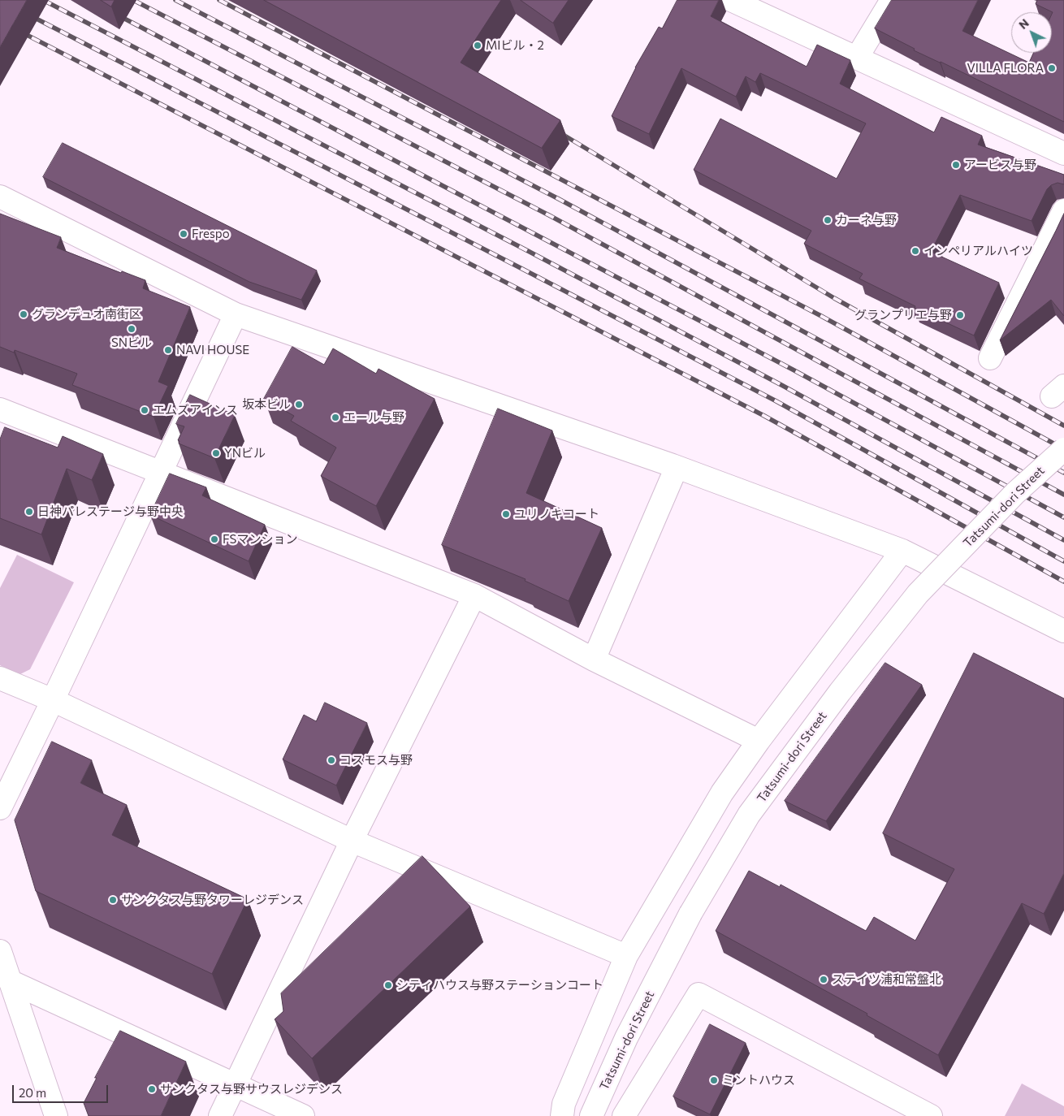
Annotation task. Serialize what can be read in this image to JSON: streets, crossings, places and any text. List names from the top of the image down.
{
  "streets": {
    "street": ["Tatsumi-dori Street"]
  },
  "places": [
    "MIビル・2",
    "VILLA FLORA",
    "アービス与野",
    "カーネ与野",
    "Frespo",
    "インペリアルハイツ",
    "グランデュオ南街区",
    "グランプリエ与野",
    "SNビル",
    "NAVI HOUSE",
    "坂本ビル",
    "エムズアインス",
    "エール与野",
    "YNビル",
    "日神パレステージ与野中央",
    "ユリノキコート",
    "FSマンション",
    "コスモス与野",
    "サンクタス与野タワーレジデンス",
    "ステイツ浦和常盤北",
    "シティハウス与野ステーションコート",
    "ミントハウス",
    "サンクタス与野サウスレジデンス"
  ],
  "scale_bar": "20 m",
  "north": "top left"
}
